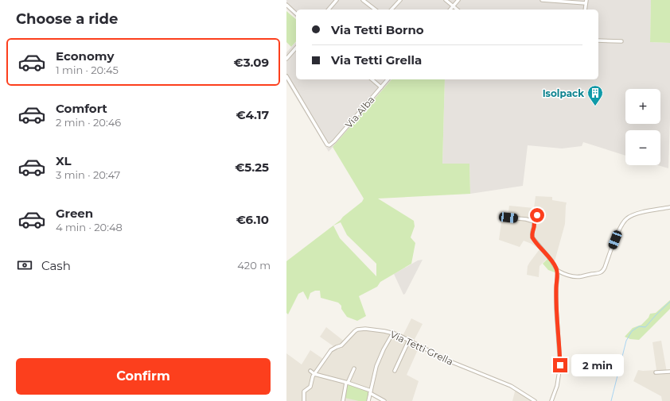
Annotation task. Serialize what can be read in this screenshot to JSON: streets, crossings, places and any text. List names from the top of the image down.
{
  "streets": {
    "street": ["Via Alba", "Via Tetti Grella"]
  },
  "places": {
    "building": ["Isolpack"]
  },
  "page": {
    "heading": "Choose a ride",
    "banner": ["Via Tetti Borno", "Via Tetti Grella"],
    "list": [
      {
        "name": "Economy",
        "note": "1 min · 20:45",
        "value": "€3.09"
      },
      {
        "name": "Comfort",
        "note": "2 min · 20:46",
        "value": "€4.17"
      },
      {
        "name": "XL",
        "note": "3 min · 20:47",
        "value": "€5.25"
      },
      {
        "name": "Green",
        "note": "4 min · 20:48",
        "value": "€6.10"
      }
    ],
    "map_buttons": ["+", "−"],
    "pay": ["Cash", "420 m"],
    "buttons": "Confirm",
    "bubble": "2 min"
  }
}
